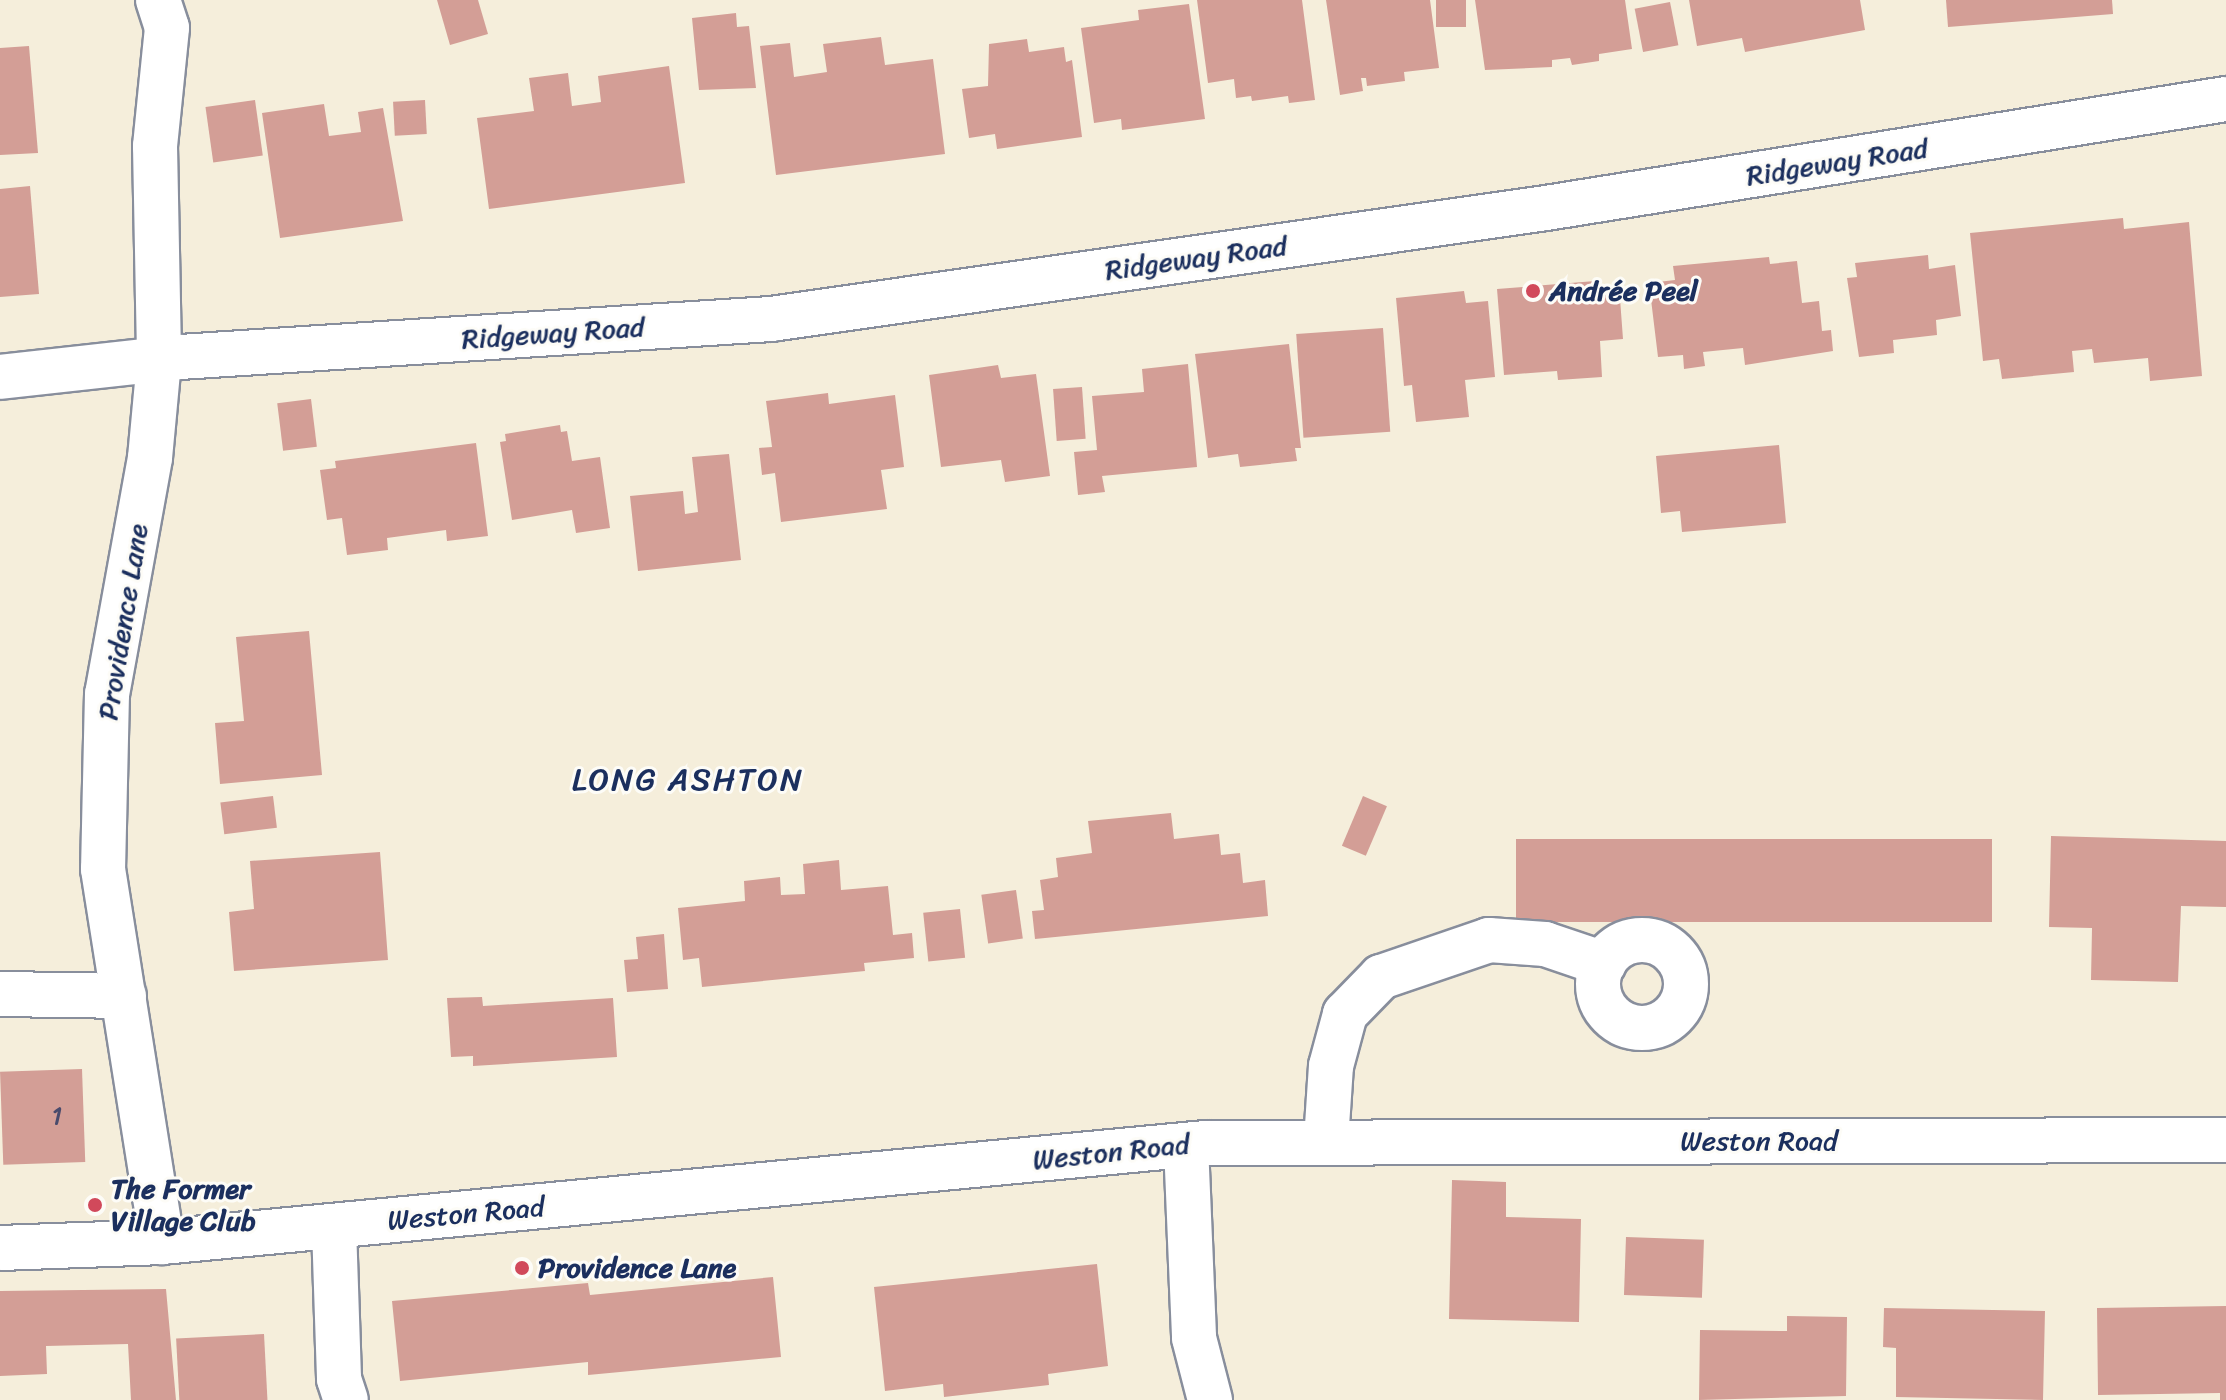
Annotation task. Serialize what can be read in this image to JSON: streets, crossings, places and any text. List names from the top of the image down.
{
  "streets": {
    "street": ["Ridgeway Road", "Providence Lane", "Weston Road"]
  },
  "crossings": [
    ["Ridgeway Road", "Providence Lane"],
    ["Providence Lane", "Weston Road"]
  ],
  "districts": ["LONG ASHTON"],
  "places": ["Andrée Peel", "The Former Village Club", "Providence Lane"],
  "house_numbers": ["1"]
}
